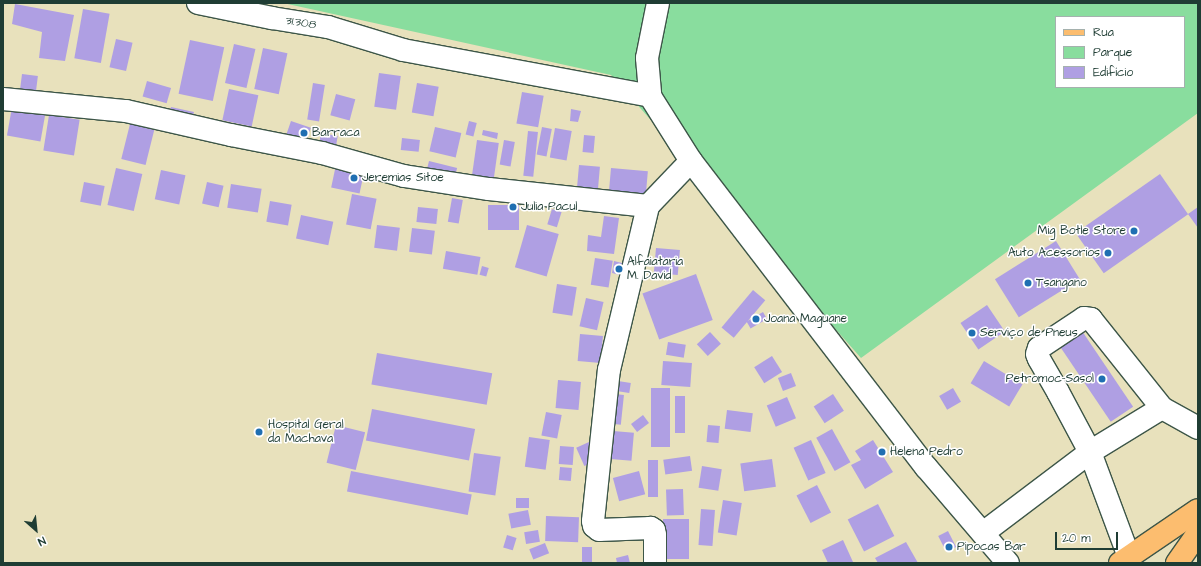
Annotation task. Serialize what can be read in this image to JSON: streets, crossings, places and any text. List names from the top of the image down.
{
  "streets": {
    "street": ["31.308"]
  },
  "places": [
    "Barraca",
    "Jeremias Sitoe",
    "Julia Pacul",
    "Mig Botle Store",
    "Auto Acessorios",
    "Alfaiataria M. David",
    "Tsangano",
    "Joana Maguane",
    "Serviço de Pneus",
    "Petromoc-Sasol",
    "Hospital Geral da Machava",
    "Helena Pedro",
    "Pipocas Bar"
  ],
  "legend": ["Rua", "Parque", "Edifício"],
  "scale_bar": "20 m",
  "north": "bottom right"
}
